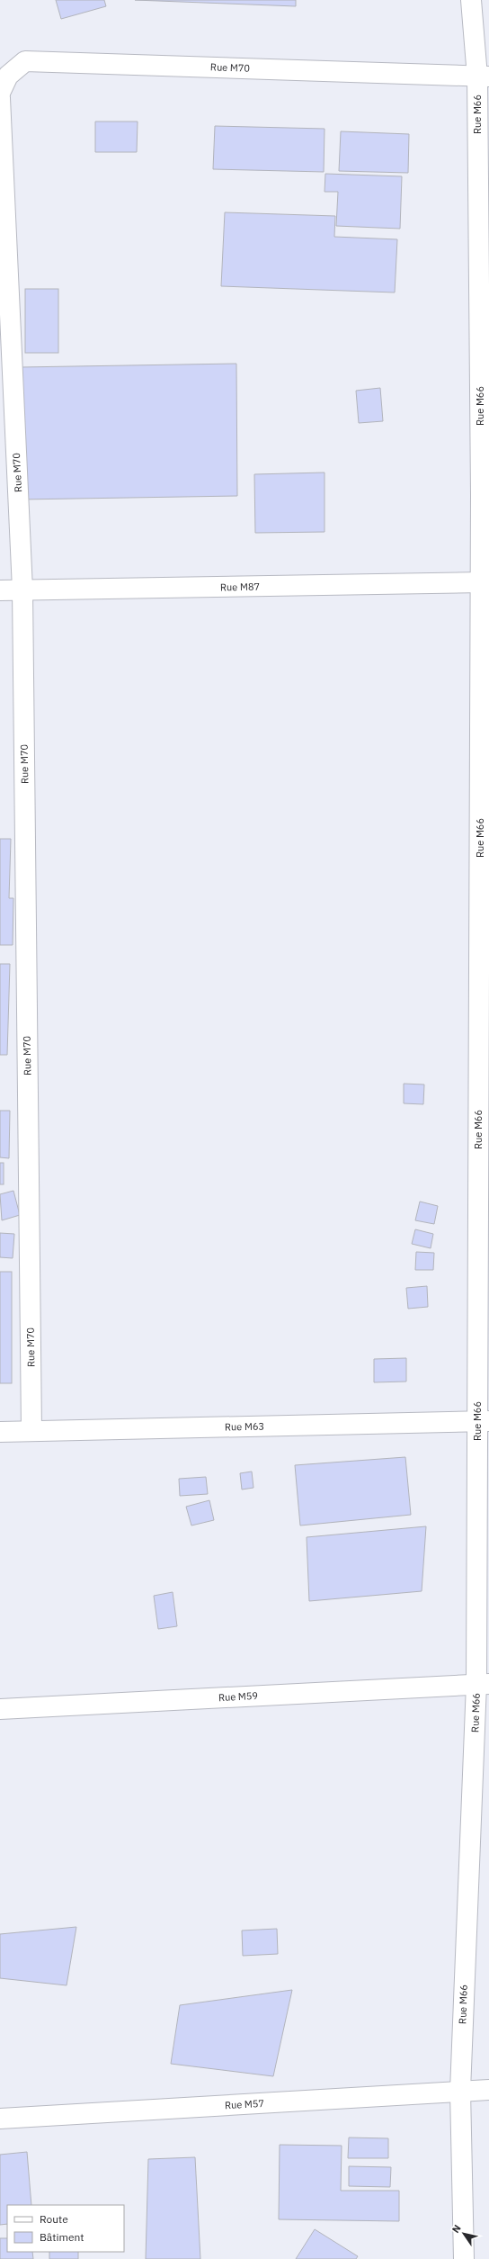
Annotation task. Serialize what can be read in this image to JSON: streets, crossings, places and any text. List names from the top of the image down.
{
  "streets": {
    "street": [
      "Rue M70",
      "Rue M66",
      "Rue M87",
      "Rue M63",
      "Rue M59",
      "Rue M57"
    ]
  },
  "crossings": [
    ["Rue M70", "Rue M66"],
    ["Rue M70", "Rue M87"],
    ["Rue M70", "Rue M63"],
    ["Rue M66", "Rue M87"],
    ["Rue M66", "Rue M63"],
    ["Rue M66", "Rue M59"],
    ["Rue M66", "Rue M57"]
  ],
  "legend": ["Route", "Bâtiment"],
  "north": "top left"
}
